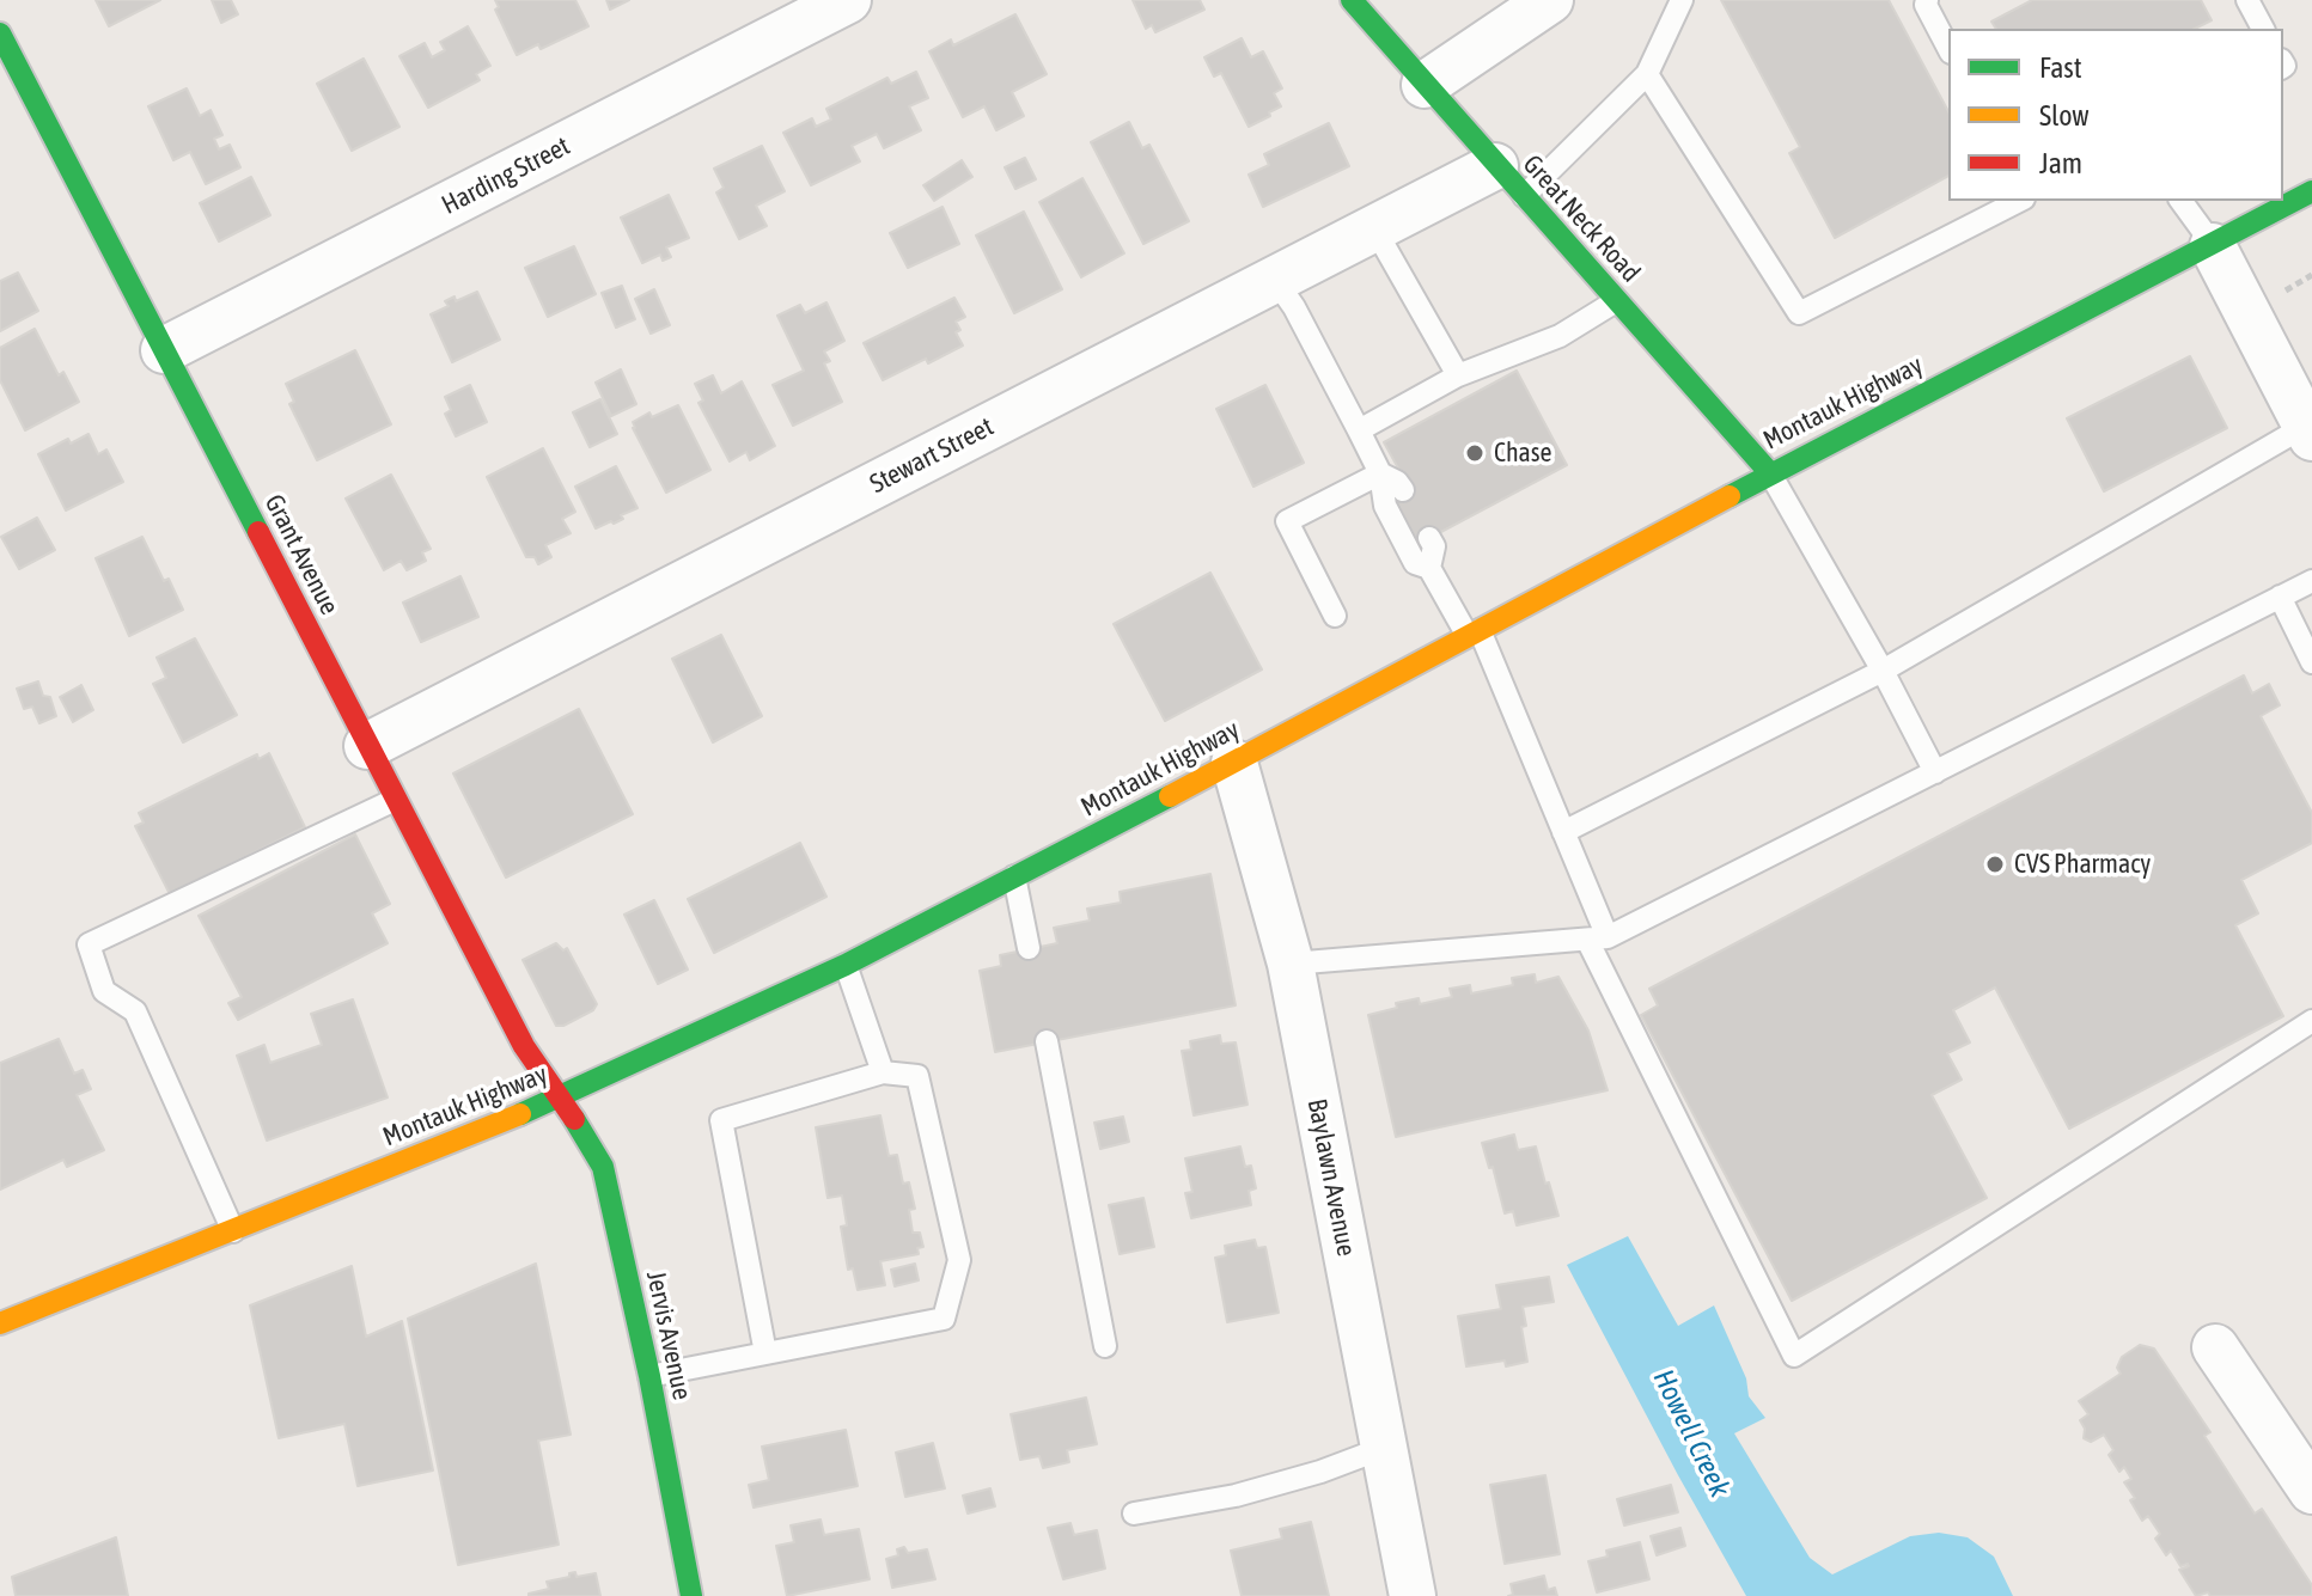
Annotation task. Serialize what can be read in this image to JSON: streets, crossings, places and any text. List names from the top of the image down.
{
  "streets": {
    "main road": [
      "Great Neck Road",
      "Montauk Highway",
      "Grant Avenue",
      "Jervis Avenue"
    ],
    "street": ["Harding Street", "Stewart Street", "Baylawn Avenue"]
  },
  "crossings": [
    ["Harding Street", "Grant Avenue"],
    ["Great Neck Road", "Montauk Highway"],
    ["Great Neck Road", "Stewart Street"],
    ["Montauk Highway", "Grant Avenue"],
    ["Montauk Highway", "Baylawn Avenue"],
    ["Montauk Highway", "Jervis Avenue"],
    ["Stewart Street", "Grant Avenue"],
    ["Grant Avenue", "Jervis Avenue"]
  ],
  "water": ["Howell Creek"],
  "places": ["Chase", "CVS Pharmacy"],
  "legend": ["Fast", "Slow", "Jam"]
}
